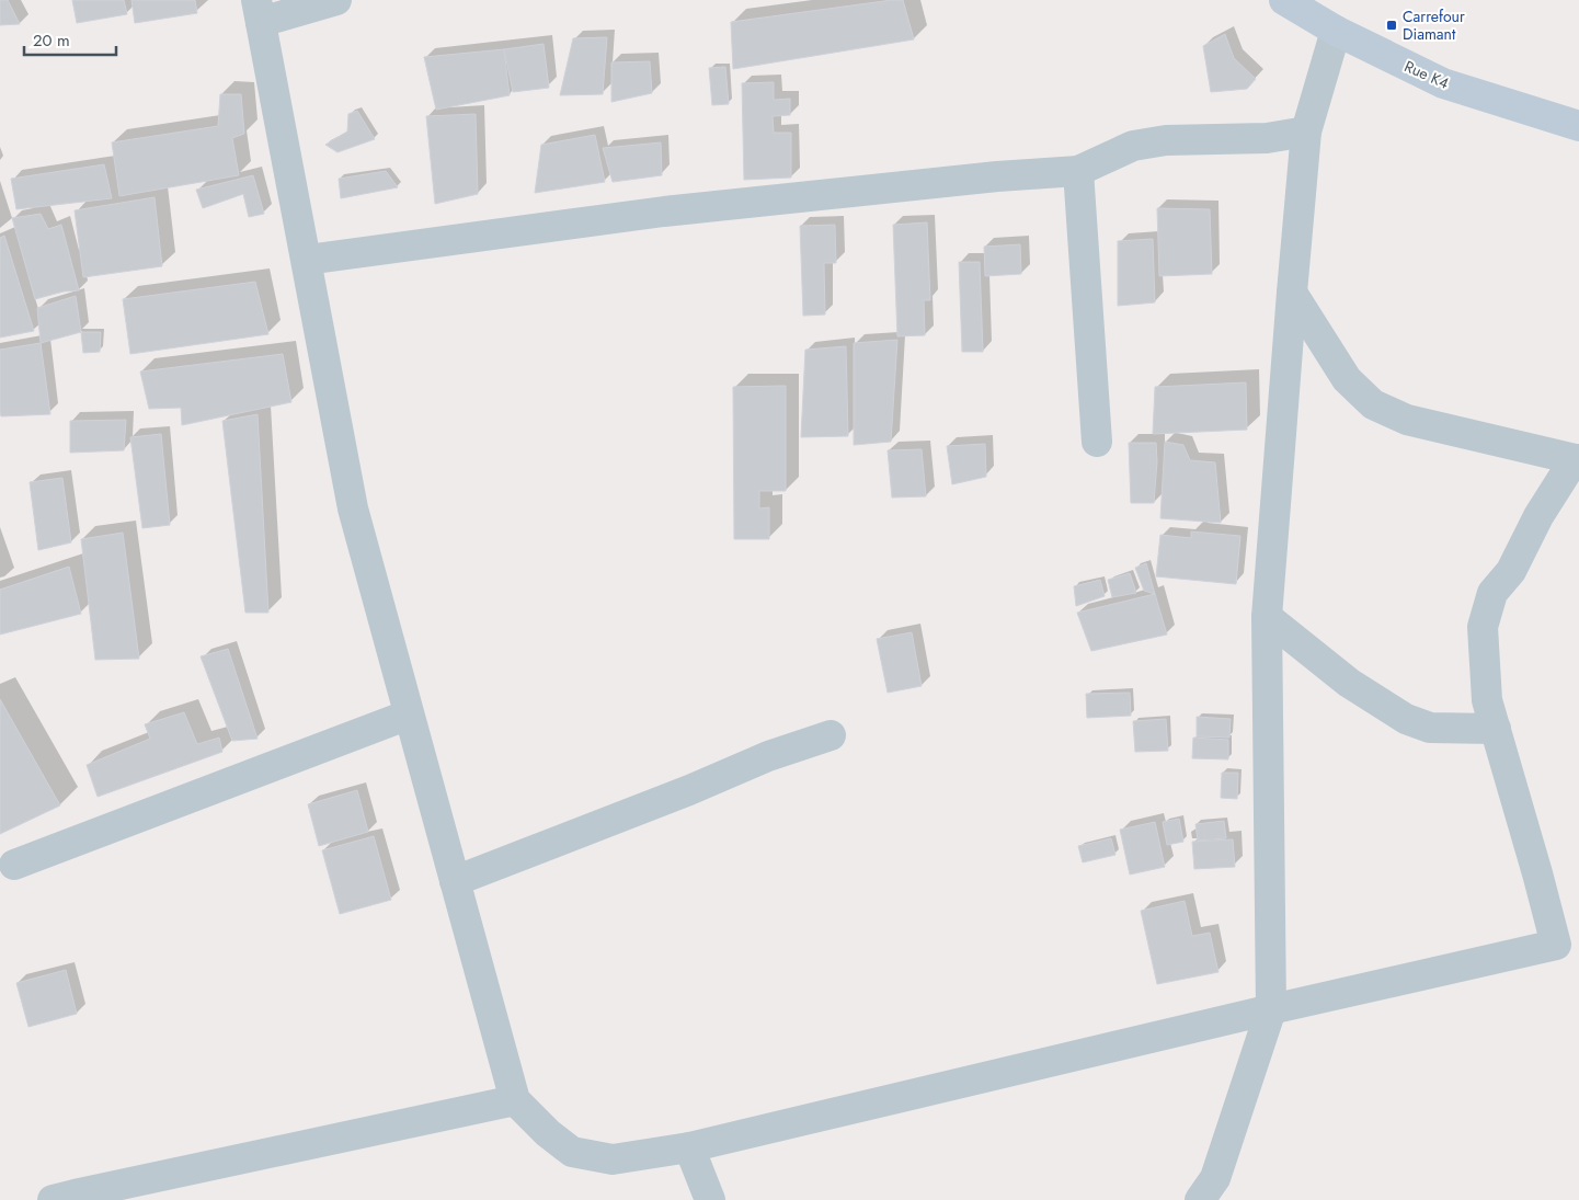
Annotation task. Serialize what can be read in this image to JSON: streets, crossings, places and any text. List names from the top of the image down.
{
  "streets": {
    "street": ["Rue K4"]
  },
  "places": {
    "transit": ["Carrefour Diamant"]
  },
  "scale_bar": "20 m"
}
